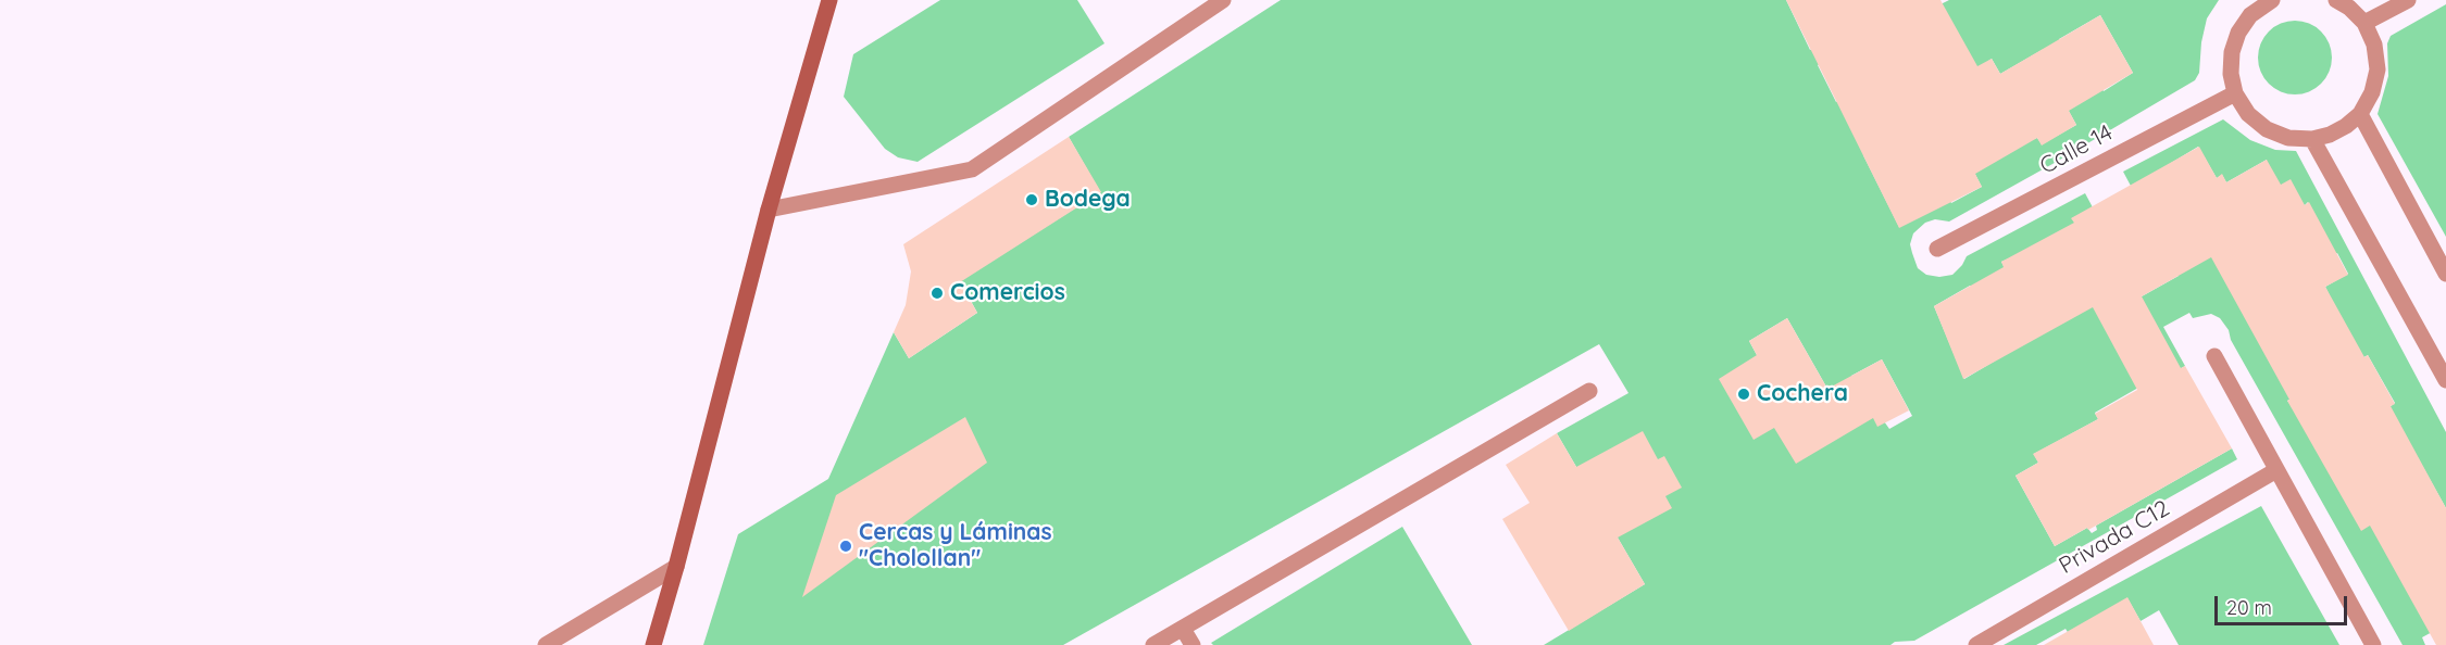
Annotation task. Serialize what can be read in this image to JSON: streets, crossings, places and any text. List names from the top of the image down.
{
  "streets": {
    "street": ["Calle 14", "Privada C12"]
  },
  "places": [
    "Bodega",
    "Comercios",
    "Cochera",
    "Cercas y Láminas \"Cholollan\""
  ],
  "scale_bar": "20 m"
}
